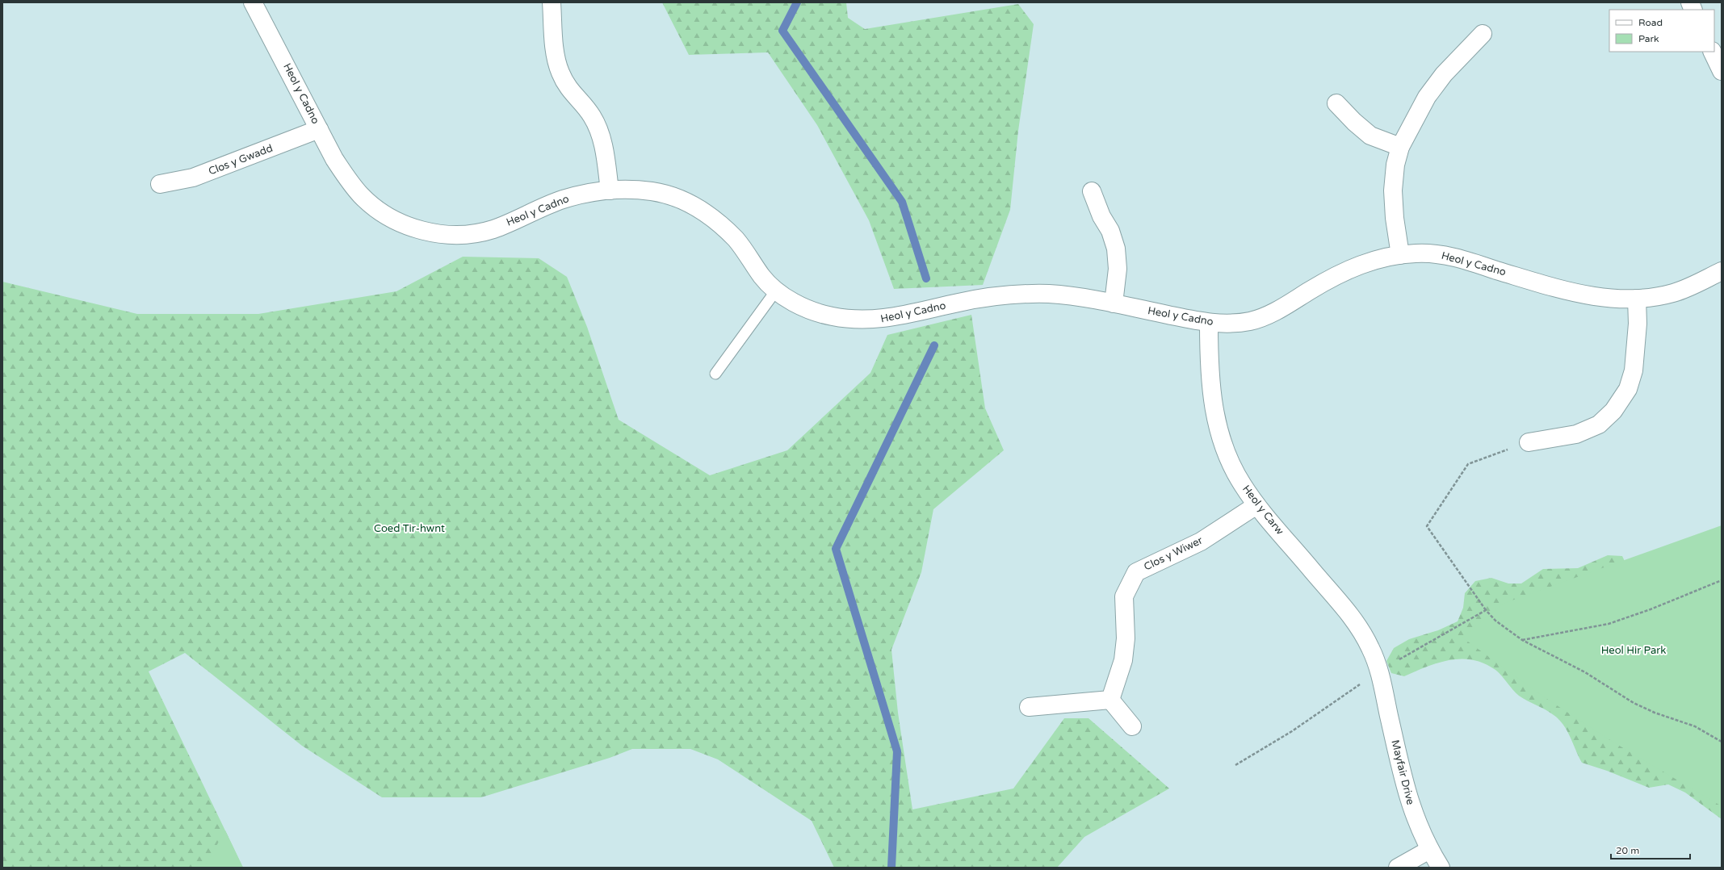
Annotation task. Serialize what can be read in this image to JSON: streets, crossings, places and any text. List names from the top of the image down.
{
  "streets": {
    "street": [
      "Heol y Cadno",
      "Clos y Gwadd",
      "Heol y Carw",
      "Clos y Wiwer",
      "Mayfair Drive"
    ]
  },
  "crossings": [
    ["Heol y Cadno", "Clos y Gwadd"],
    ["Heol y Cadno", "Heol y Carw"],
    ["Heol y Carw", "Clos y Wiwer"],
    ["Heol y Carw", "Mayfair Drive"]
  ],
  "parks": ["Coed Tir-hwnt", "Heol Hir Park"],
  "legend": ["Road", "Park"],
  "scale_bar": "20 m"
}
